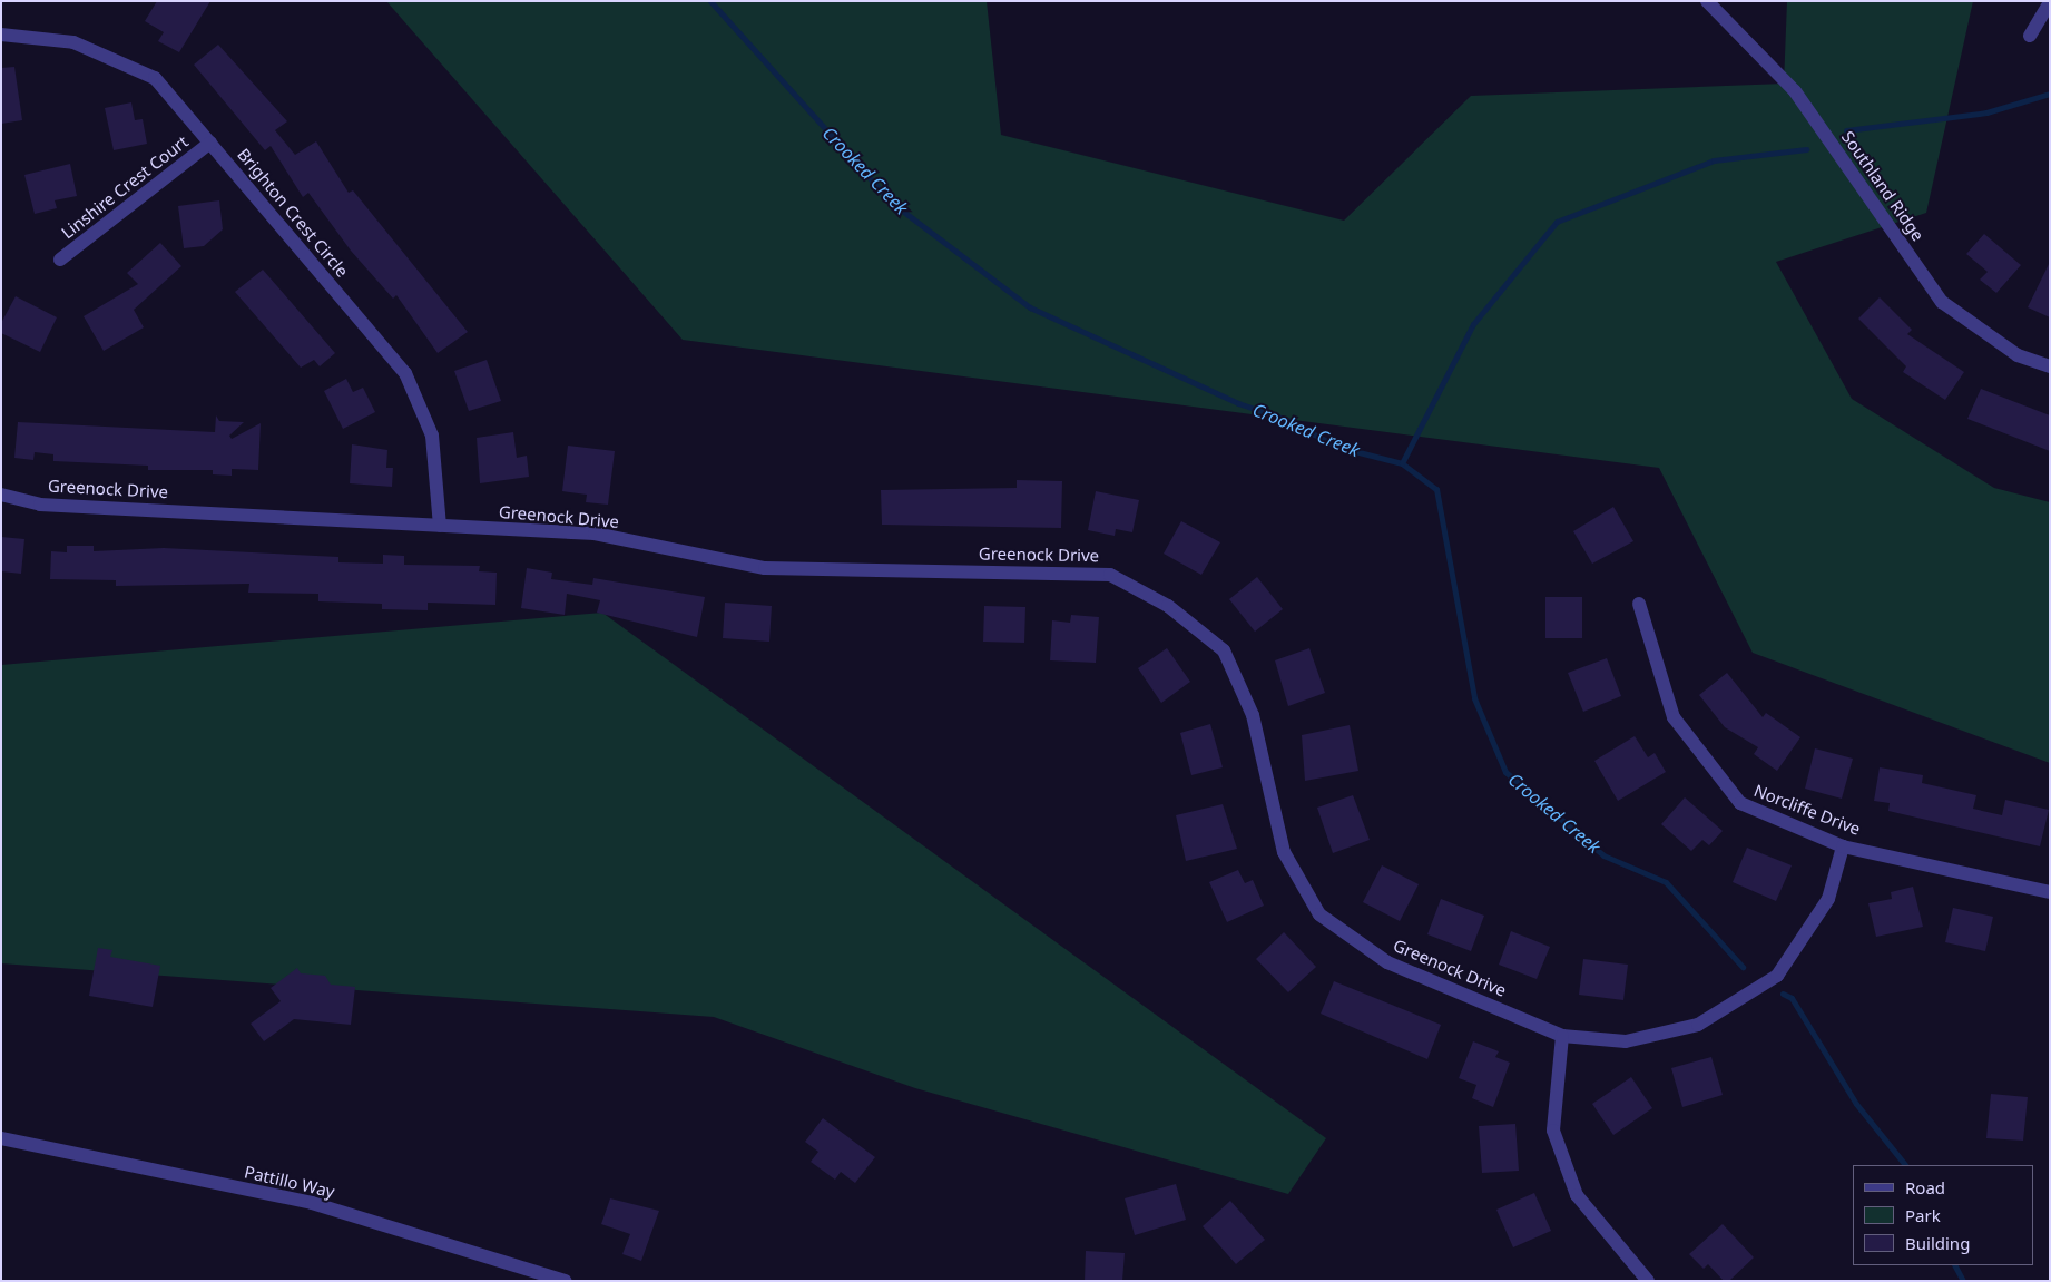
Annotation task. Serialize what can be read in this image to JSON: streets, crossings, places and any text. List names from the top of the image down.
{
  "streets": {
    "street": [
      "Southland Ridge",
      "Linshire Crest Court",
      "Brighton Crest Circle",
      "Greenock Drive",
      "Norcliffe Drive",
      "Pattillo Way"
    ]
  },
  "crossings": [
    ["Linshire Crest Court", "Brighton Crest Circle"],
    ["Brighton Crest Circle", "Greenock Drive"],
    ["Greenock Drive", "Norcliffe Drive"]
  ],
  "water": ["Crooked Creek"],
  "legend": ["Road", "Park", "Building"]
}
